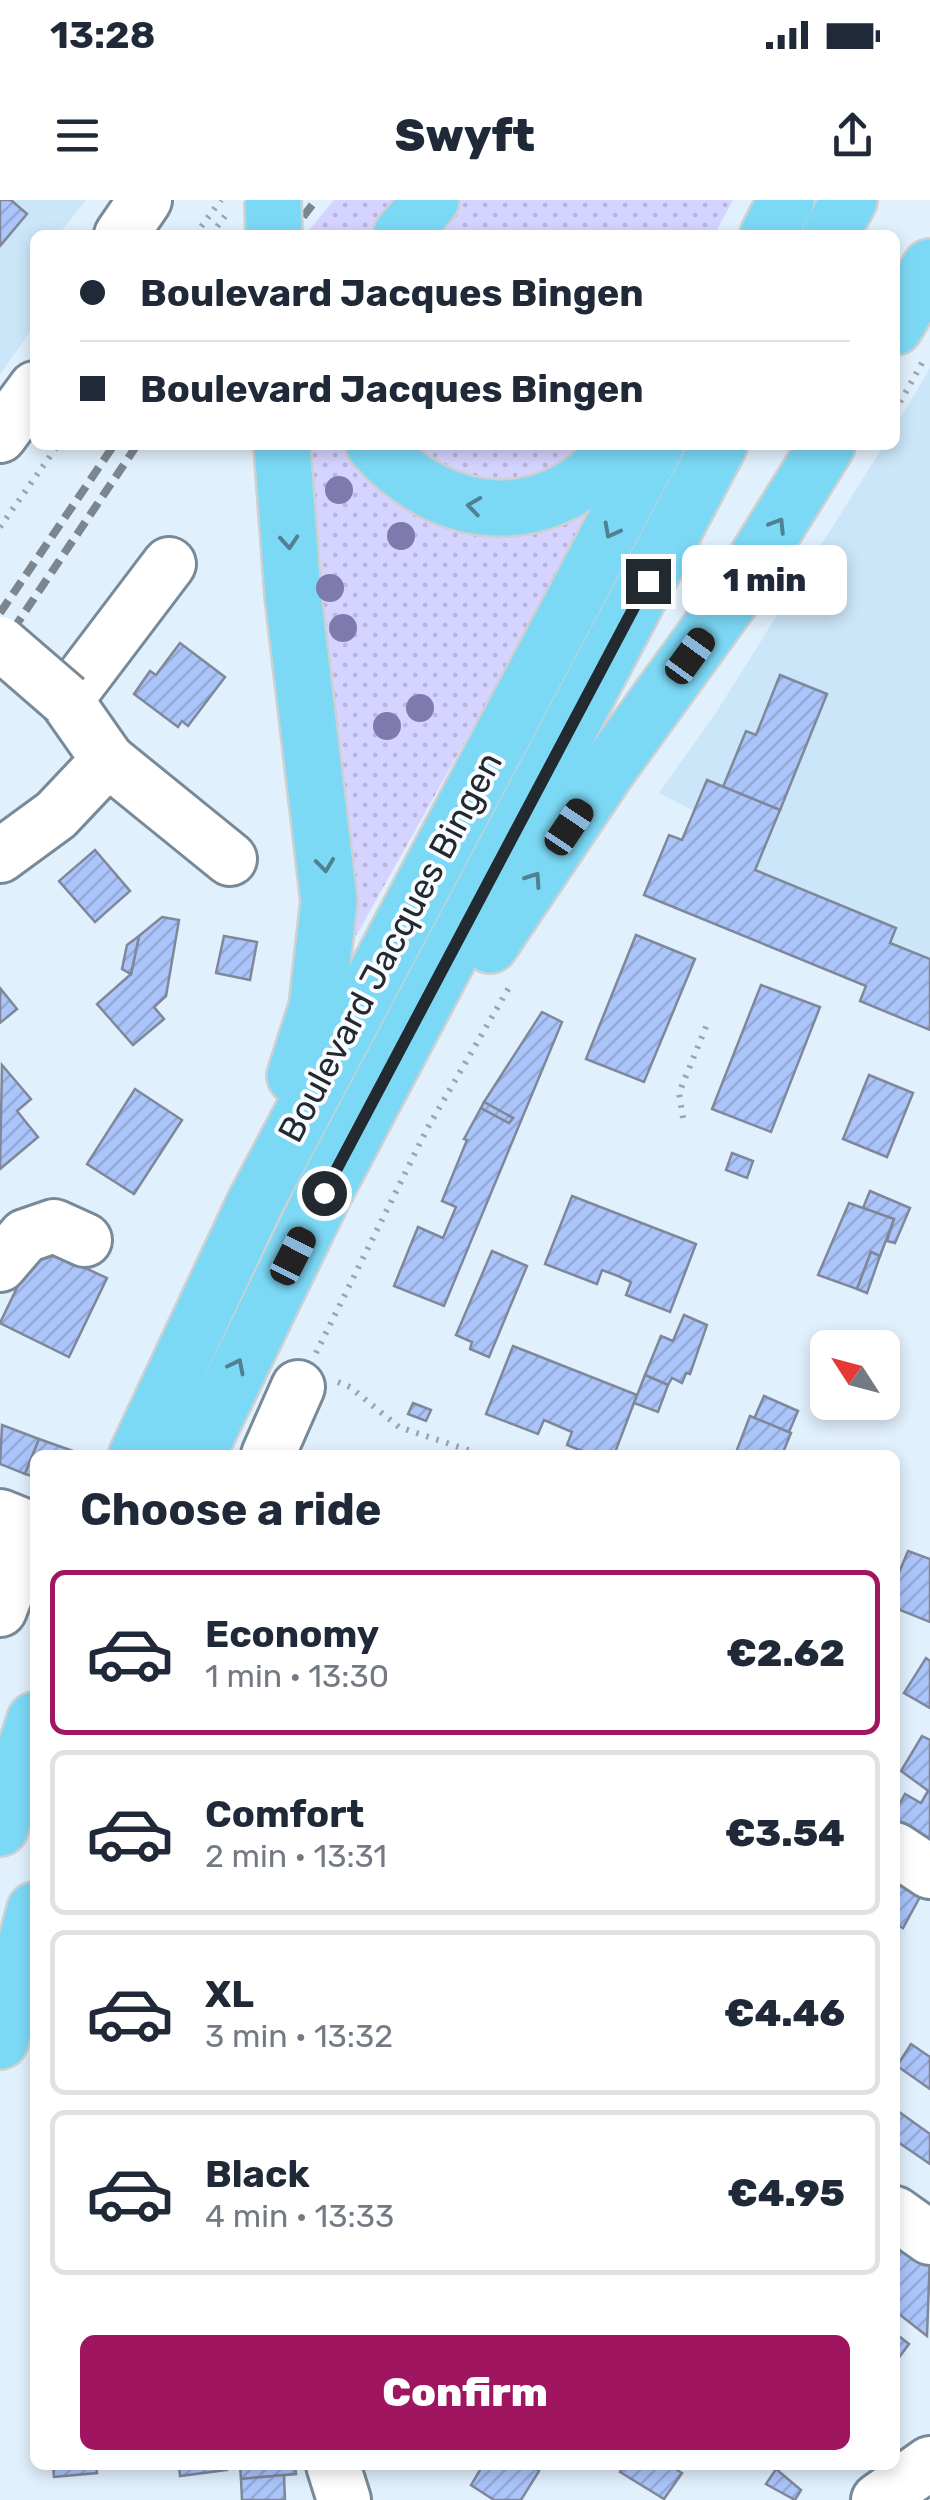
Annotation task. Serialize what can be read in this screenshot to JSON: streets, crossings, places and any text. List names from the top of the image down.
{
  "streets": {
    "highway": ["Boulevard Jacques Bingen"]
  },
  "north": "top left",
  "page": {
    "status": "13:28",
    "header": "Swyft",
    "banner": ["Boulevard Jacques Bingen", "Boulevard Jacques Bingen"],
    "bubble": "1 min",
    "heading": "Choose a ride",
    "list": [
      {
        "name": "Economy",
        "note": "1 min · 13:30",
        "value": "€2.62"
      },
      {
        "name": "Comfort",
        "note": "2 min · 13:31",
        "value": "€3.54"
      },
      {
        "name": "XL",
        "note": "3 min · 13:32",
        "value": "€4.46"
      },
      {
        "name": "Black",
        "note": "4 min · 13:33",
        "value": "€4.95"
      }
    ],
    "buttons": "Confirm"
  }
}
